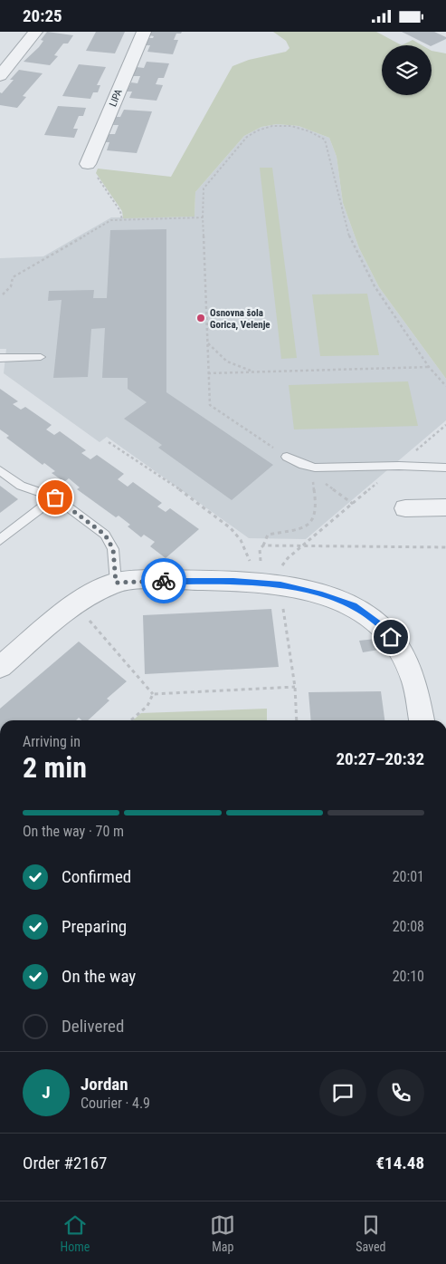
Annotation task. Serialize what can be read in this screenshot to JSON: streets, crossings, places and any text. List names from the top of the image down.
{
  "streets": {
    "street": ["LIPA"]
  },
  "places": ["Osnovna šola Gorica, Velenje"],
  "page": {
    "status": "20:25",
    "heading": ["2 min", "Arriving in", "20:27–20:32"],
    "panel": [
      "Jordan",
      "Courier · 4.9",
      "Order #2167",
      "€14.48"
    ],
    "bar": "On the way · 70 m",
    "list": [
      ["Confirmed", "20:01"],
      ["Preparing", "20:08"],
      ["On the way", "20:10"],
      "Delivered"
    ],
    "round": "J",
    "tabs": ["Home", "Map", "Saved"]
  }
}
